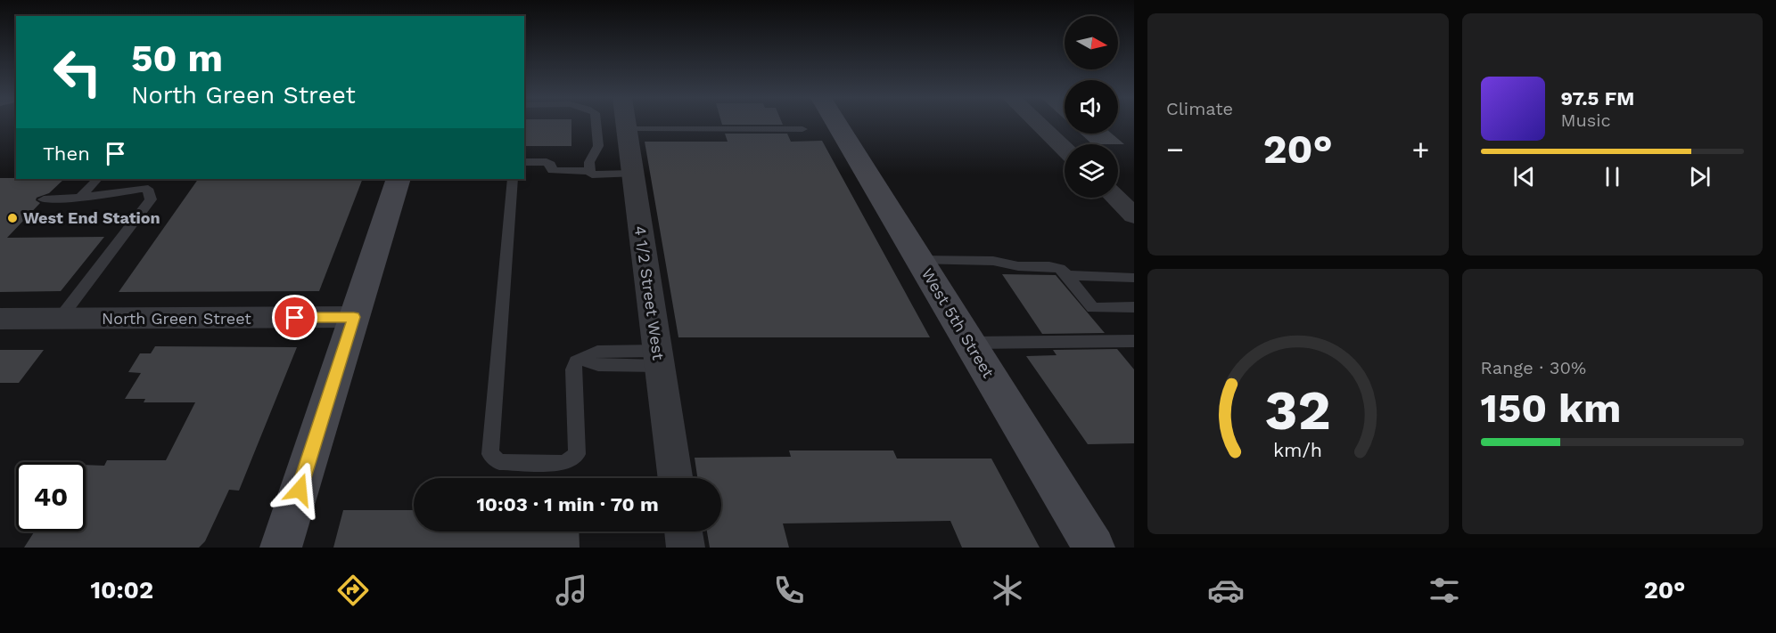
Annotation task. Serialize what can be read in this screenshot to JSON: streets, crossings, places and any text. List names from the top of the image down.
{
  "streets": {
    "street": ["4 1/2 Street West", "North Green Street", "West 5th Street"]
  },
  "places": ["West End Station"],
  "north": "right",
  "page": {
    "tile": [
      "Climate",
      ["Range · 30%", "150 km"]
    ],
    "turn": ["50 m", "North Green Street"],
    "song": ["97.5 FM", "Music"],
    "heat": ["−", "20°", "+"],
    "then": "Then",
    "limit": "40",
    "trip": "10:03 · 1 min · 70 m",
    "tabs": ["10:02", "20°"],
    "gauge": ["32", "km/h"]
  }
}
